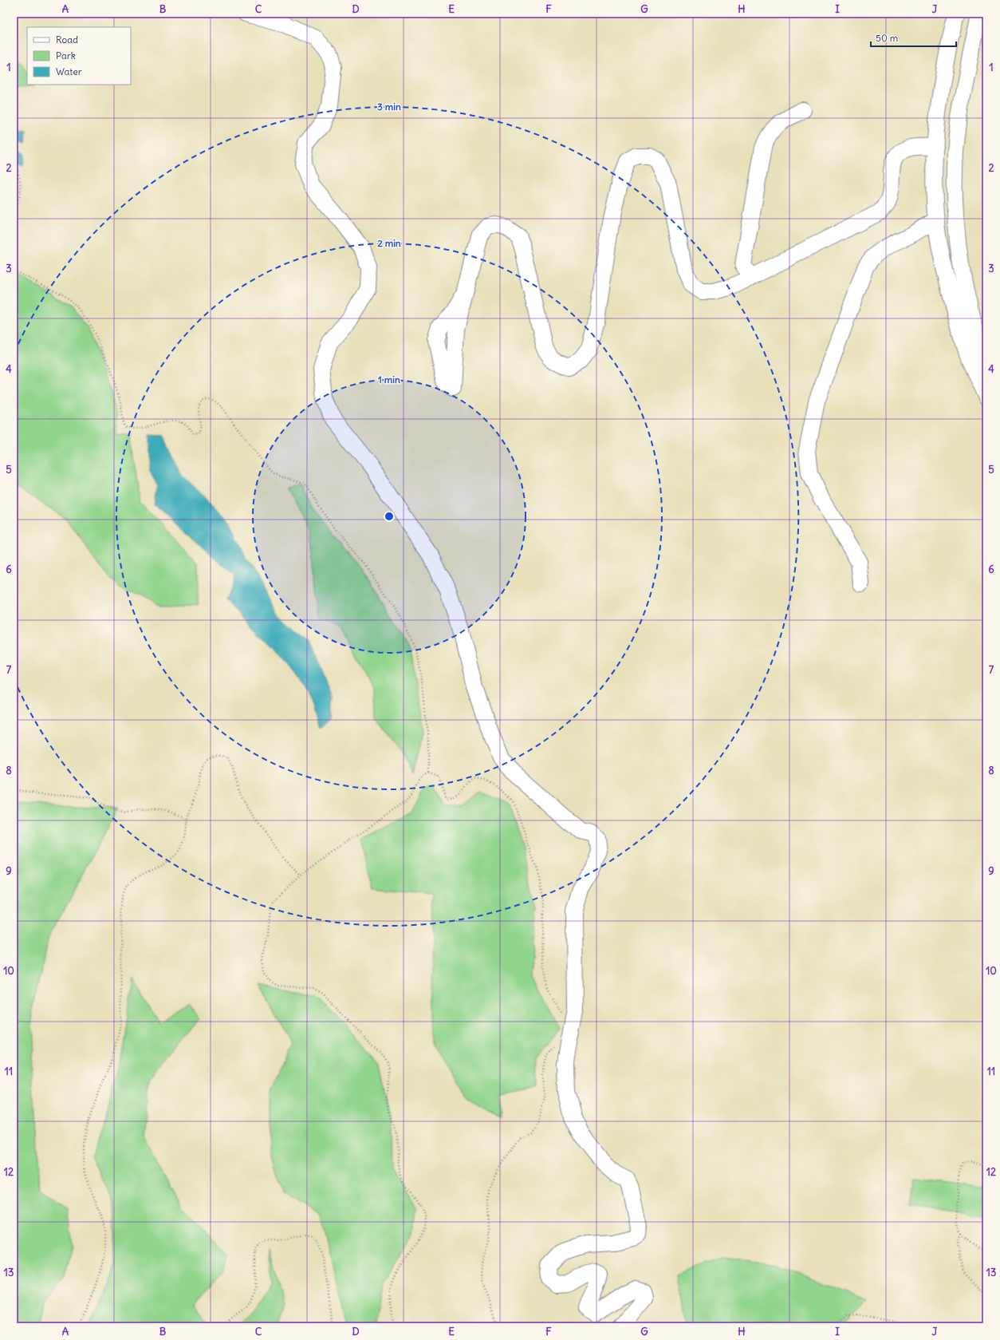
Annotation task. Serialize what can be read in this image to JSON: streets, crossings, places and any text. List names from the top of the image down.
{
  "legend": ["Road", "Park", "Water"],
  "scale_bar": "50 m",
  "grid": {
    "columns": [
      "A",
      "B",
      "C",
      "D",
      "E",
      "F",
      "G",
      "H",
      "I",
      "J"
    ],
    "rows": [
      "1",
      "2",
      "3",
      "4",
      "5",
      "6",
      "7",
      "8",
      "9",
      "10",
      "11",
      "12",
      "13"
    ]
  },
  "rings": ["3 min", "2 min", "1 min"]
}
